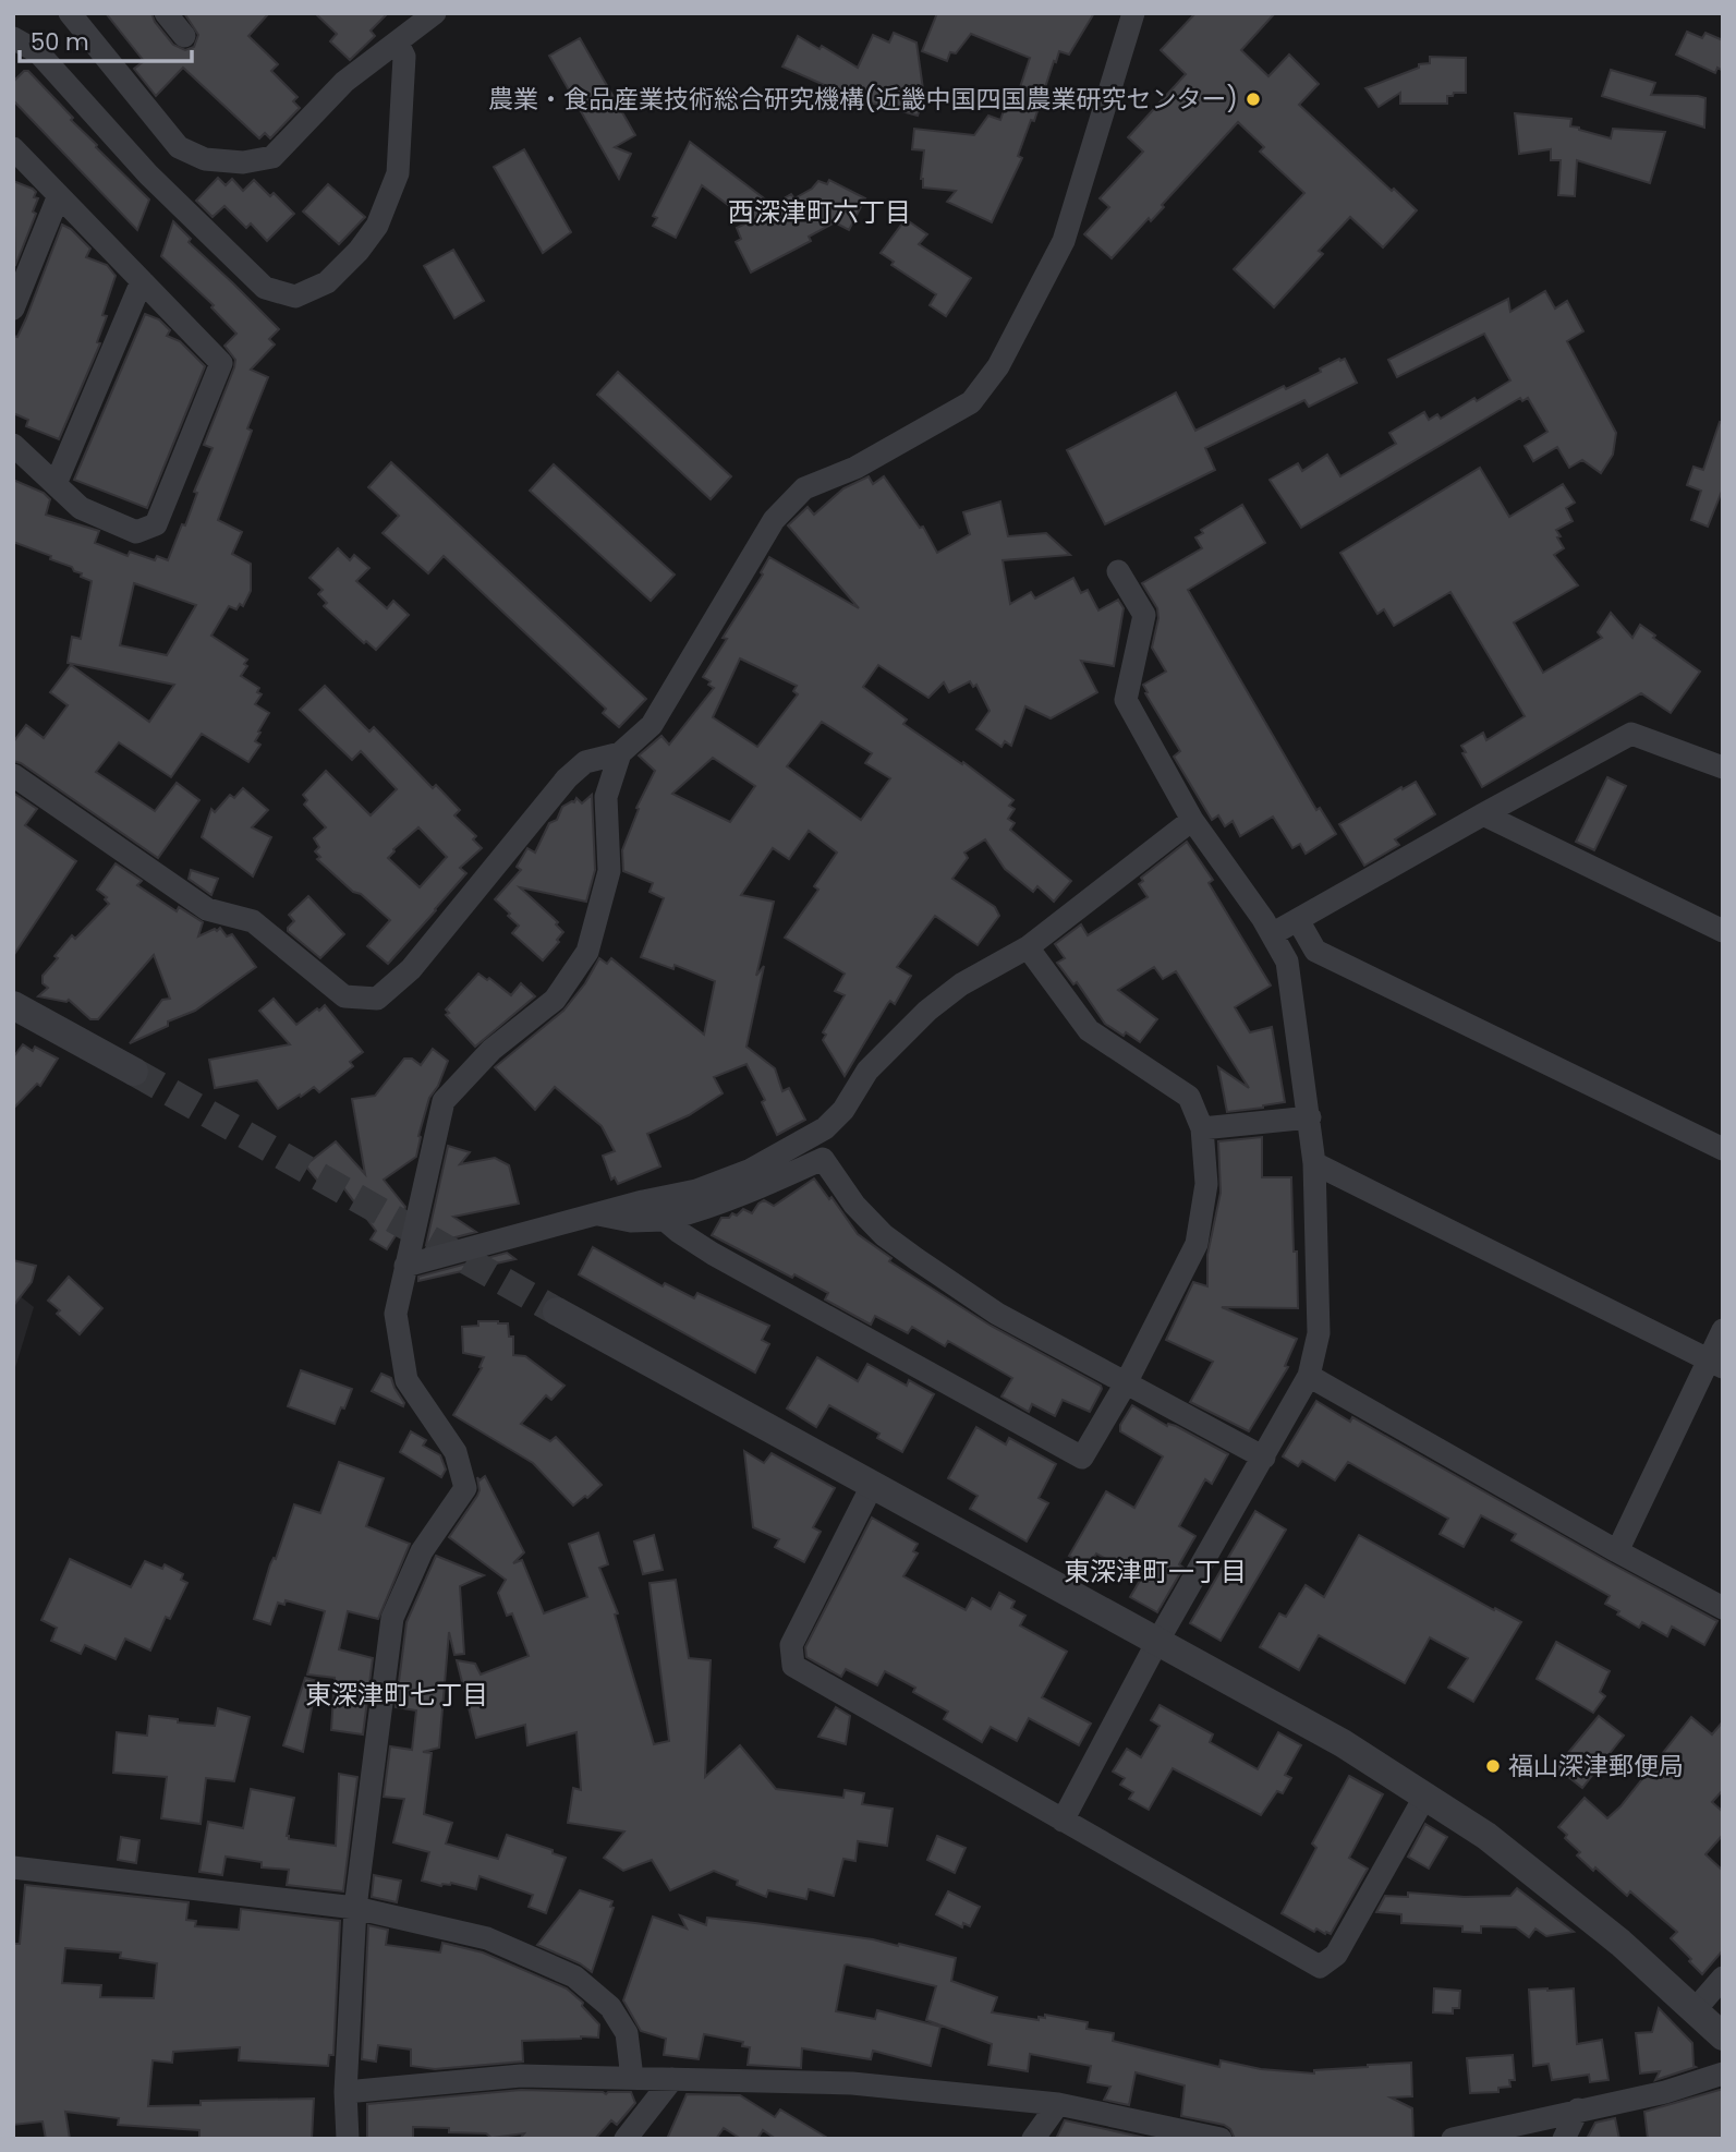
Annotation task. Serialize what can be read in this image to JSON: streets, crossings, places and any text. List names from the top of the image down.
{
  "districts": ["西深津町六丁目", "東深津町一丁目", "東深津町七丁目"],
  "places": ["農業・食品産業技術総合研究機構(近畿中国四国農業研究センター)", "福山深津郵便局"],
  "scale_bar": "50 m"
}
